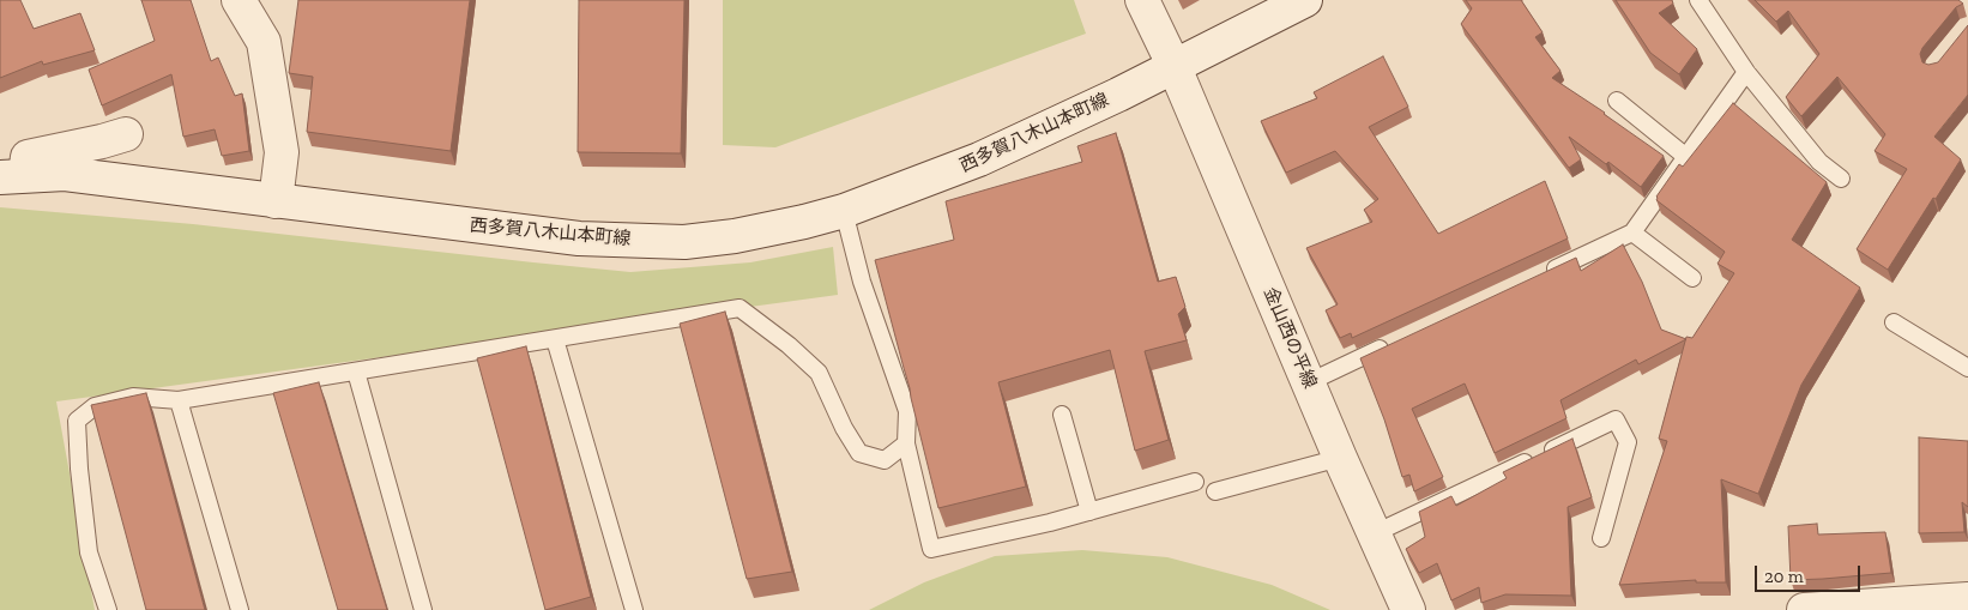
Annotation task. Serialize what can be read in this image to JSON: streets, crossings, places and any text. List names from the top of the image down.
{
  "streets": {
    "street": ["西多賀八木山本町線", "金山西の平線"]
  },
  "crossings": [
    ["西多賀八木山本町線", "金山西の平線"]
  ],
  "scale_bar": "20 m"
}
